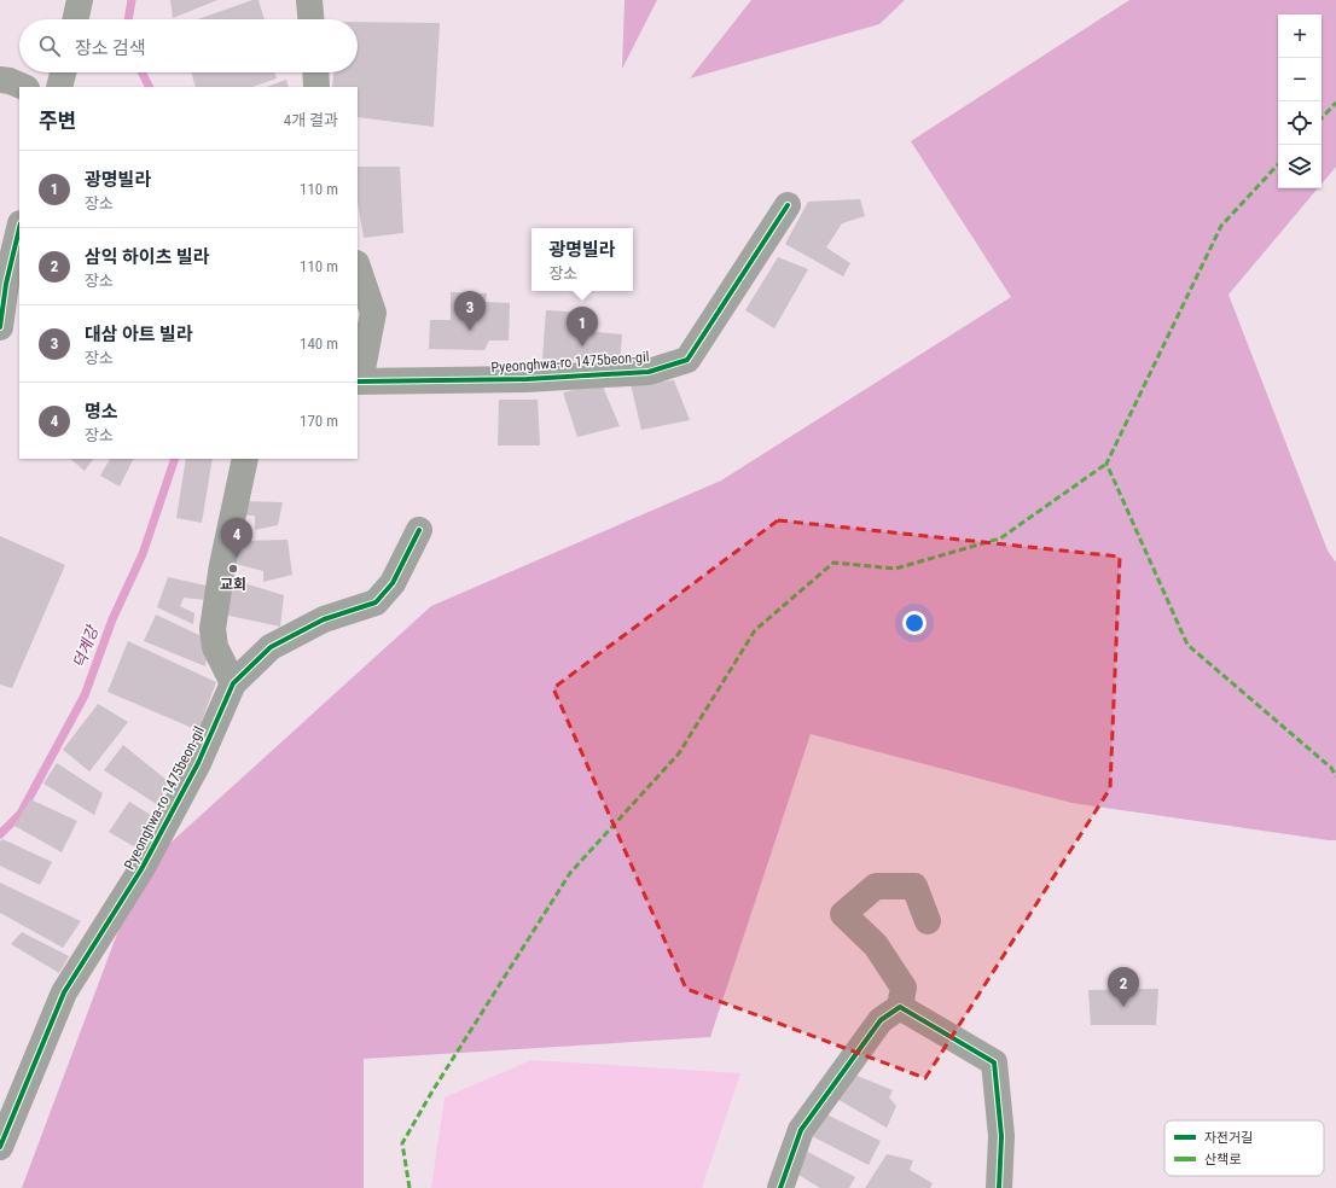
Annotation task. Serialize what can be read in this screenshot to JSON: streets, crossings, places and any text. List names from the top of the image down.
{
  "streets": {
    "street": ["Pyeonghwa-ro 1475beon-gil"]
  },
  "water": ["덕계강"],
  "places": ["교회"],
  "legend": ["자전거길", "산책로"],
  "page": {
    "map_buttons": ["+", "−"],
    "search": "장소 검색",
    "heading": ["주변", "4개 결과"],
    "list": [
      {
        "mark": "1",
        "name": "광명빌라",
        "note": "장소",
        "value": "110 m"
      },
      {
        "mark": "2",
        "name": "삼익 하이츠 빌라",
        "note": "장소",
        "value": "110 m"
      },
      {
        "mark": "3",
        "name": "대삼 아트 빌라",
        "note": "장소",
        "value": "140 m"
      },
      {
        "mark": "4",
        "name": "명소",
        "note": "장소",
        "value": "170 m"
      }
    ],
    "popup": ["광명빌라", "장소"],
    "pins": [
      "3",
      "1",
      "4",
      "2"
    ]
  }
}
